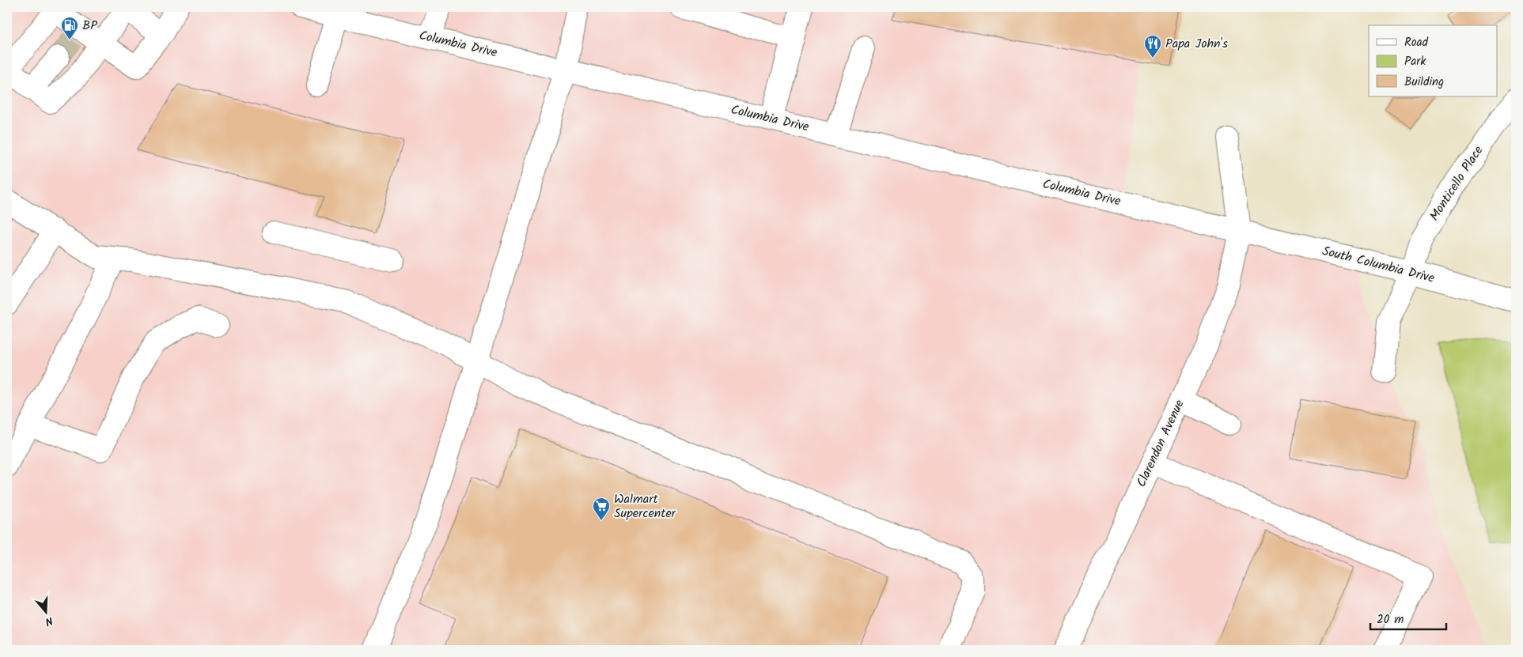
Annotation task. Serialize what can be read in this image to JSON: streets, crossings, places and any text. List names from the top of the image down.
{
  "streets": {
    "main road": [
      "Columbia Drive",
      "Monticello Place",
      "South Columbia Drive",
      "Clarendon Avenue"
    ]
  },
  "crossings": [
    ["Columbia Drive", "South Columbia Drive"],
    ["Columbia Drive", "Clarendon Avenue"],
    ["Monticello Place", "South Columbia Drive"],
    ["South Columbia Drive", "Clarendon Avenue"]
  ],
  "places": {
    "fuel station": ["BP"],
    "restaurant": ["Papa John's"],
    "supermarket": ["Walmart Supercenter"]
  },
  "legend": ["Road", "Park", "Building"],
  "scale_bar": "20 m",
  "north": "bottom"
}
